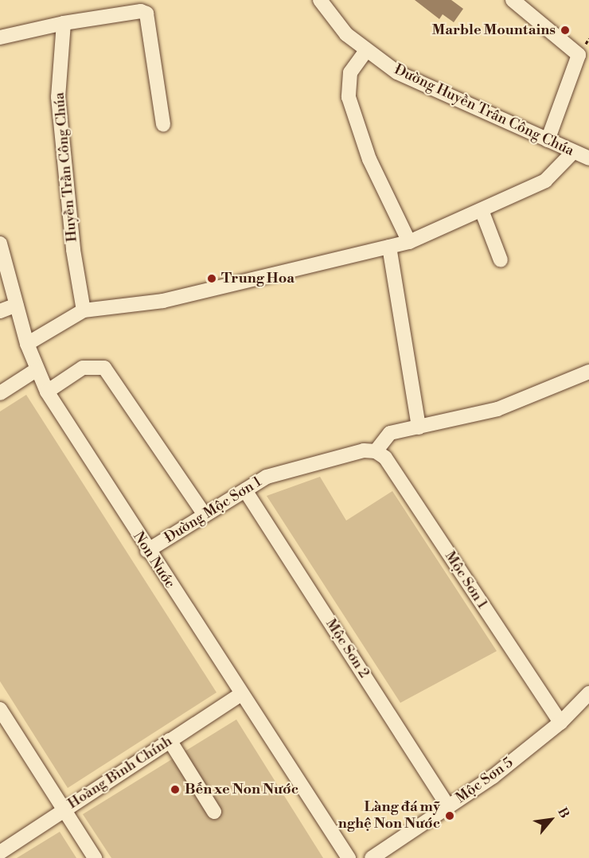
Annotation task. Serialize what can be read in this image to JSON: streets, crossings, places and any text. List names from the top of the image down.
{
  "streets": {
    "street": [
      "Đường Huyền Trân Công Chúa",
      "Huyền Trần Công Chúa",
      "Đường Mộc Sơn 1",
      "Non Nước",
      "Mộc Sơn 1",
      "Mộc Sơn 2",
      "Hoàng Bình Chính",
      "Mộc Sơn 5"
    ]
  },
  "crossings": [
    ["Đường Mộc Sơn 1", "Non Nước"],
    ["Đường Mộc Sơn 1", "Mộc Sơn 1"],
    ["Đường Mộc Sơn 1", "Mộc Sơn 2"],
    ["Non Nước", "Hoàng Bình Chính"],
    ["Mộc Sơn 1", "Mộc Sơn 5"],
    ["Mộc Sơn 2", "Mộc Sơn 5"]
  ],
  "places": [
    "Marble Mountains",
    "Trung Hoa",
    "Bến xe Non Nước",
    "Làng đá mỹ nghệ Non Nước"
  ],
  "north": "top right"
}
